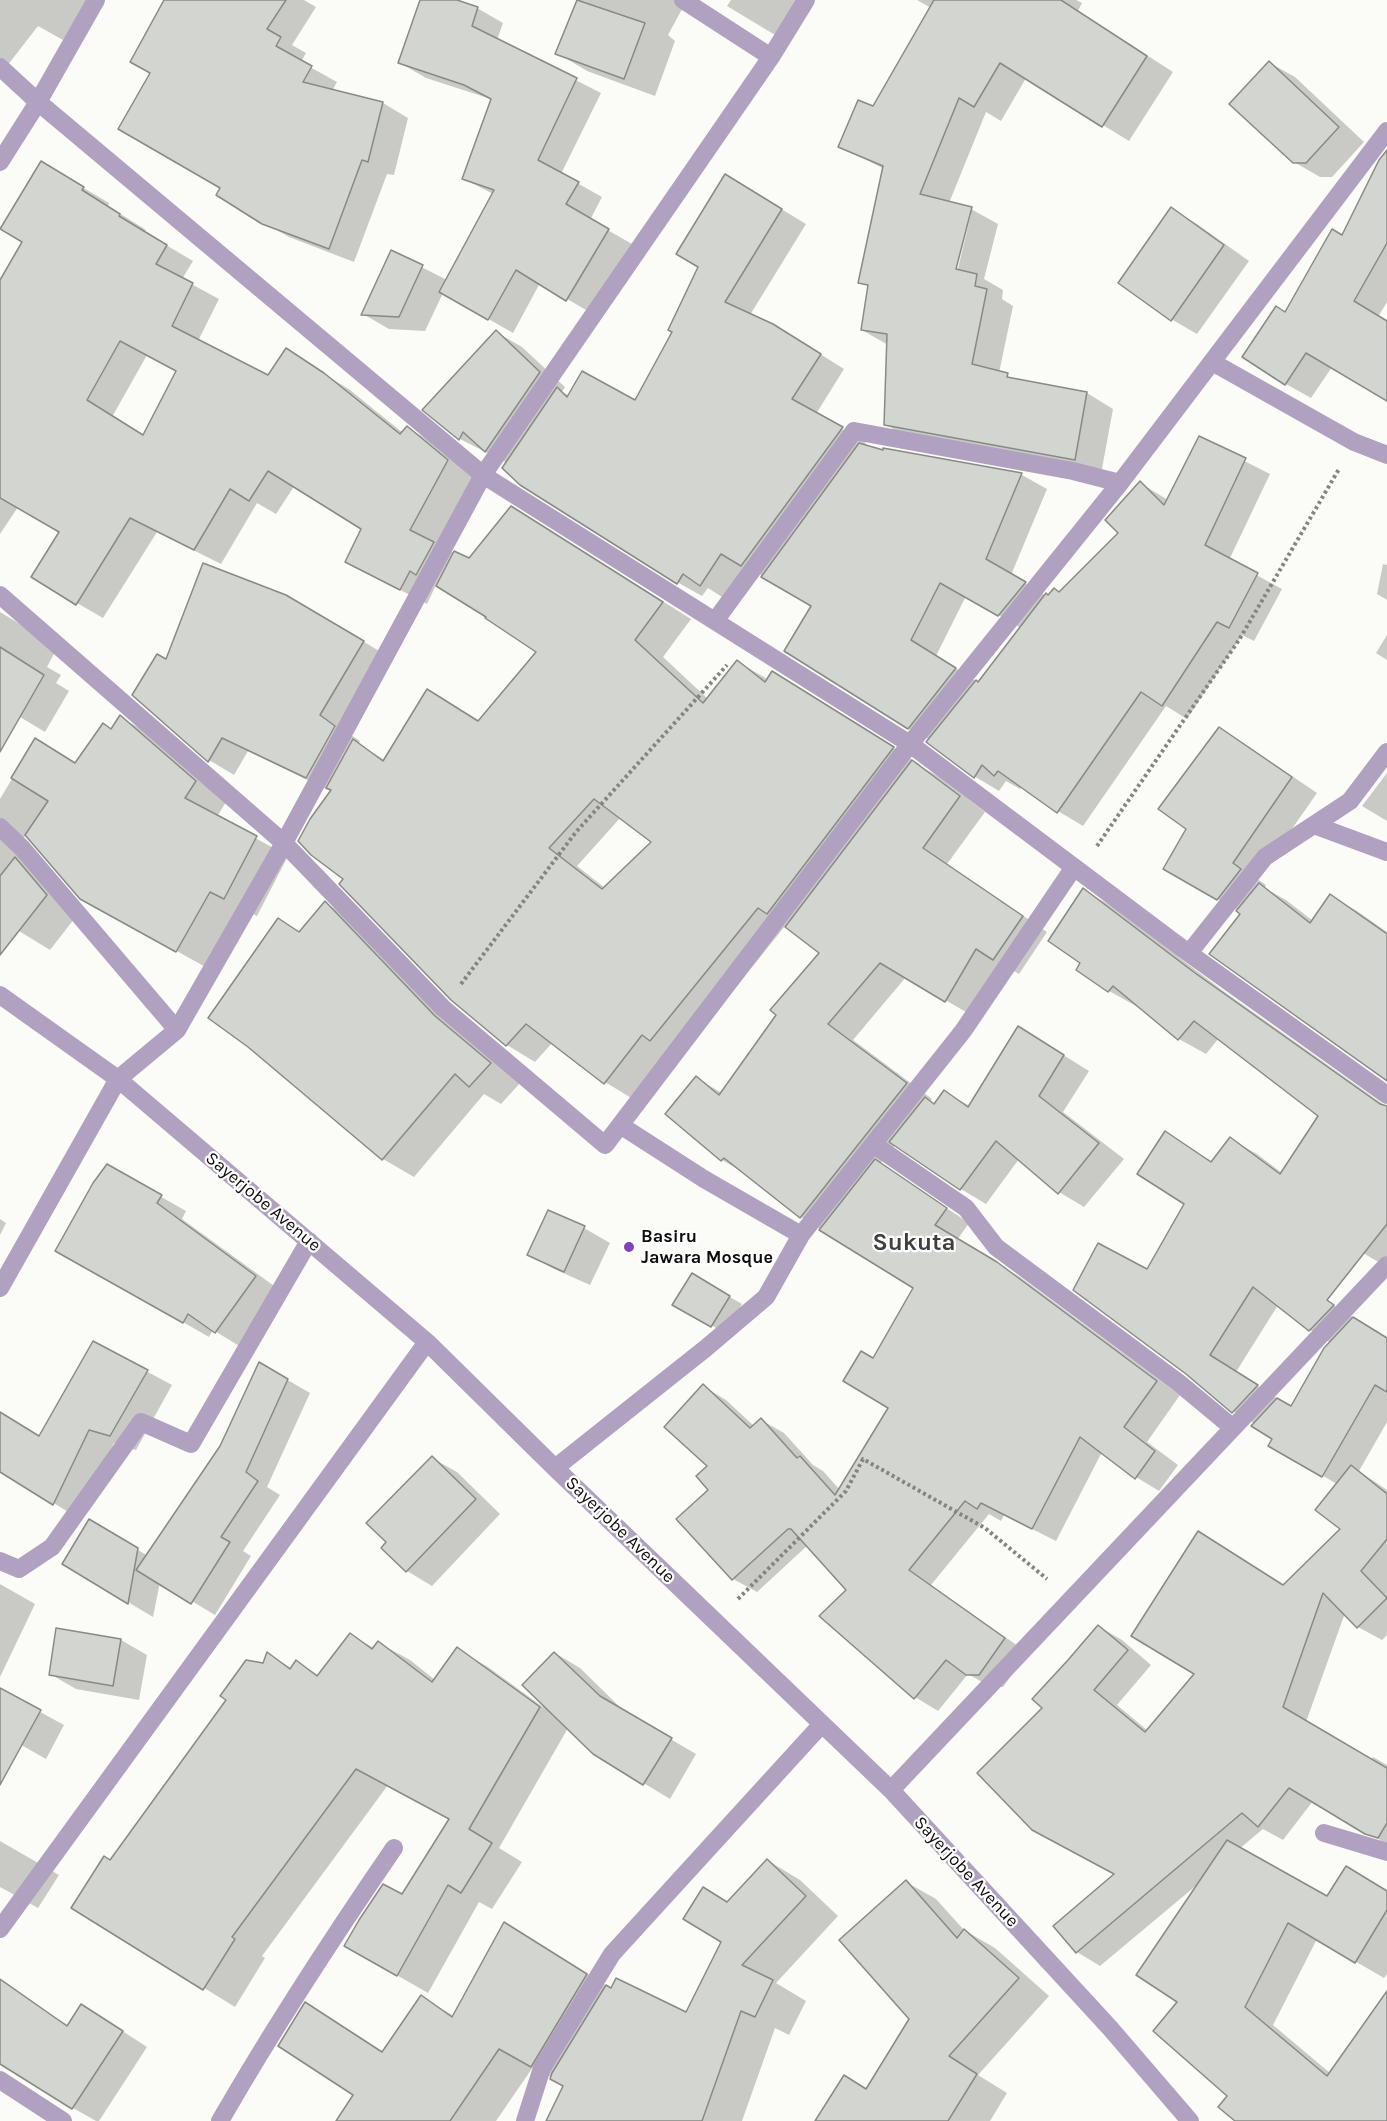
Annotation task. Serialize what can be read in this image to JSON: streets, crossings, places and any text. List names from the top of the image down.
{
  "streets": {
    "street": ["Sayerjobe Avenue"]
  },
  "districts": ["Sukuta"],
  "places": ["Basiru Jawara Mosque"]
}
